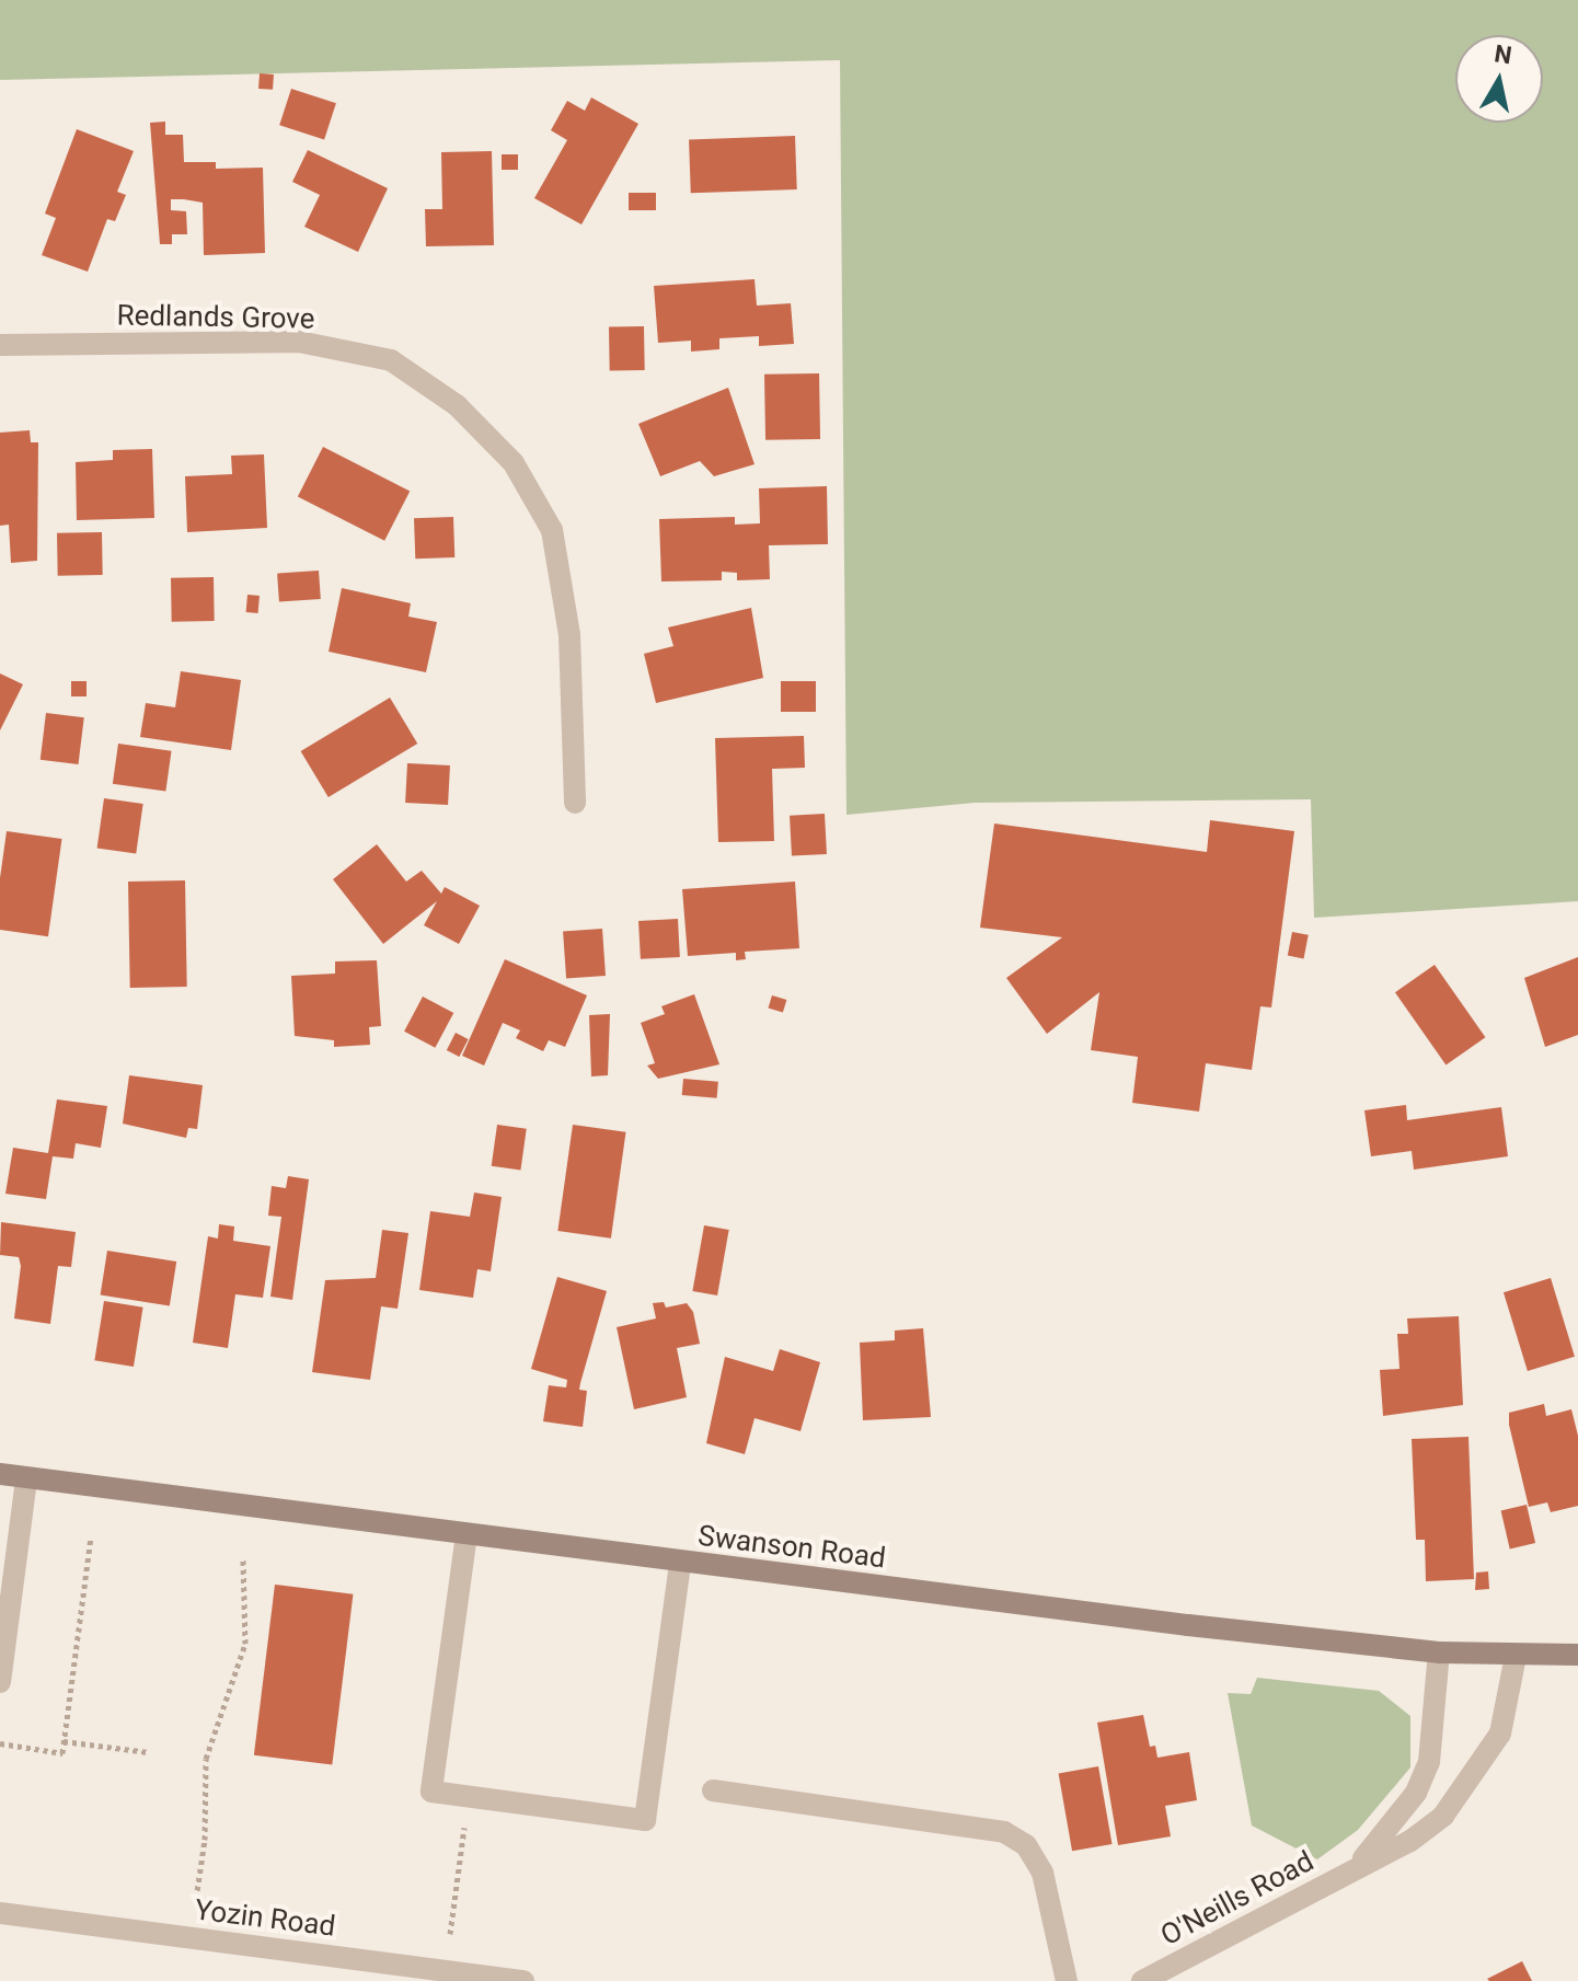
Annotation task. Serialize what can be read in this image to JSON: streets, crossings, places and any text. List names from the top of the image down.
{
  "streets": {
    "main road": ["Swanson Road"],
    "street": ["Redlands Grove", "O'Neills Road", "Yozin Road"]
  },
  "crossings": [
    ["Swanson Road", "O'Neills Road"]
  ],
  "north": "top"
}
